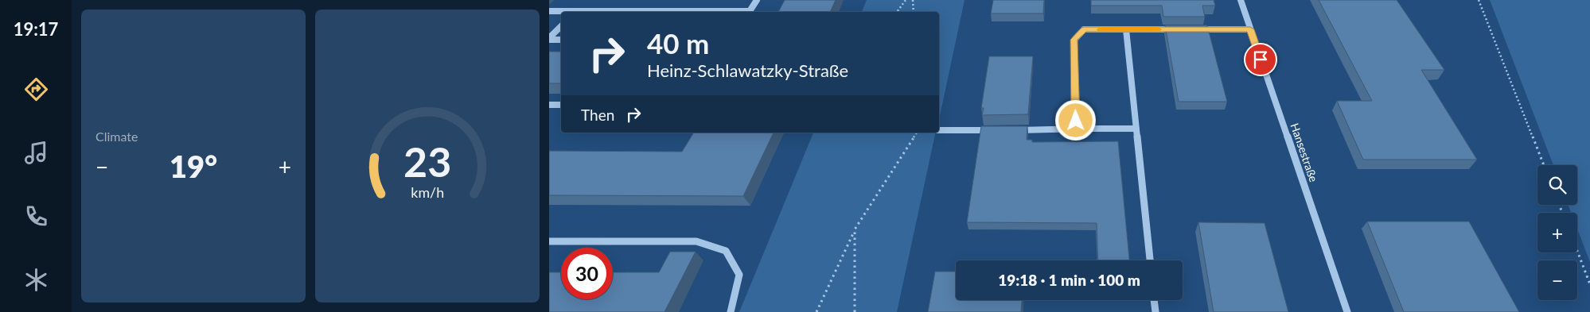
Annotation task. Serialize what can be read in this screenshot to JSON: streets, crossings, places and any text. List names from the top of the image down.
{
  "streets": {
    "street": ["Hansestraße"]
  },
  "page": {
    "tabs": "19:17",
    "tile": "Climate",
    "turn": ["40 m", "Heinz-Schlawatzky-Straße"],
    "then": "Then",
    "heat": ["−", "19°", "+"],
    "map_buttons": ["+", "−"],
    "limit": "30",
    "trip": "19:18 · 1 min · 100 m",
    "gauge": ["23", "km/h"]
  }
}
